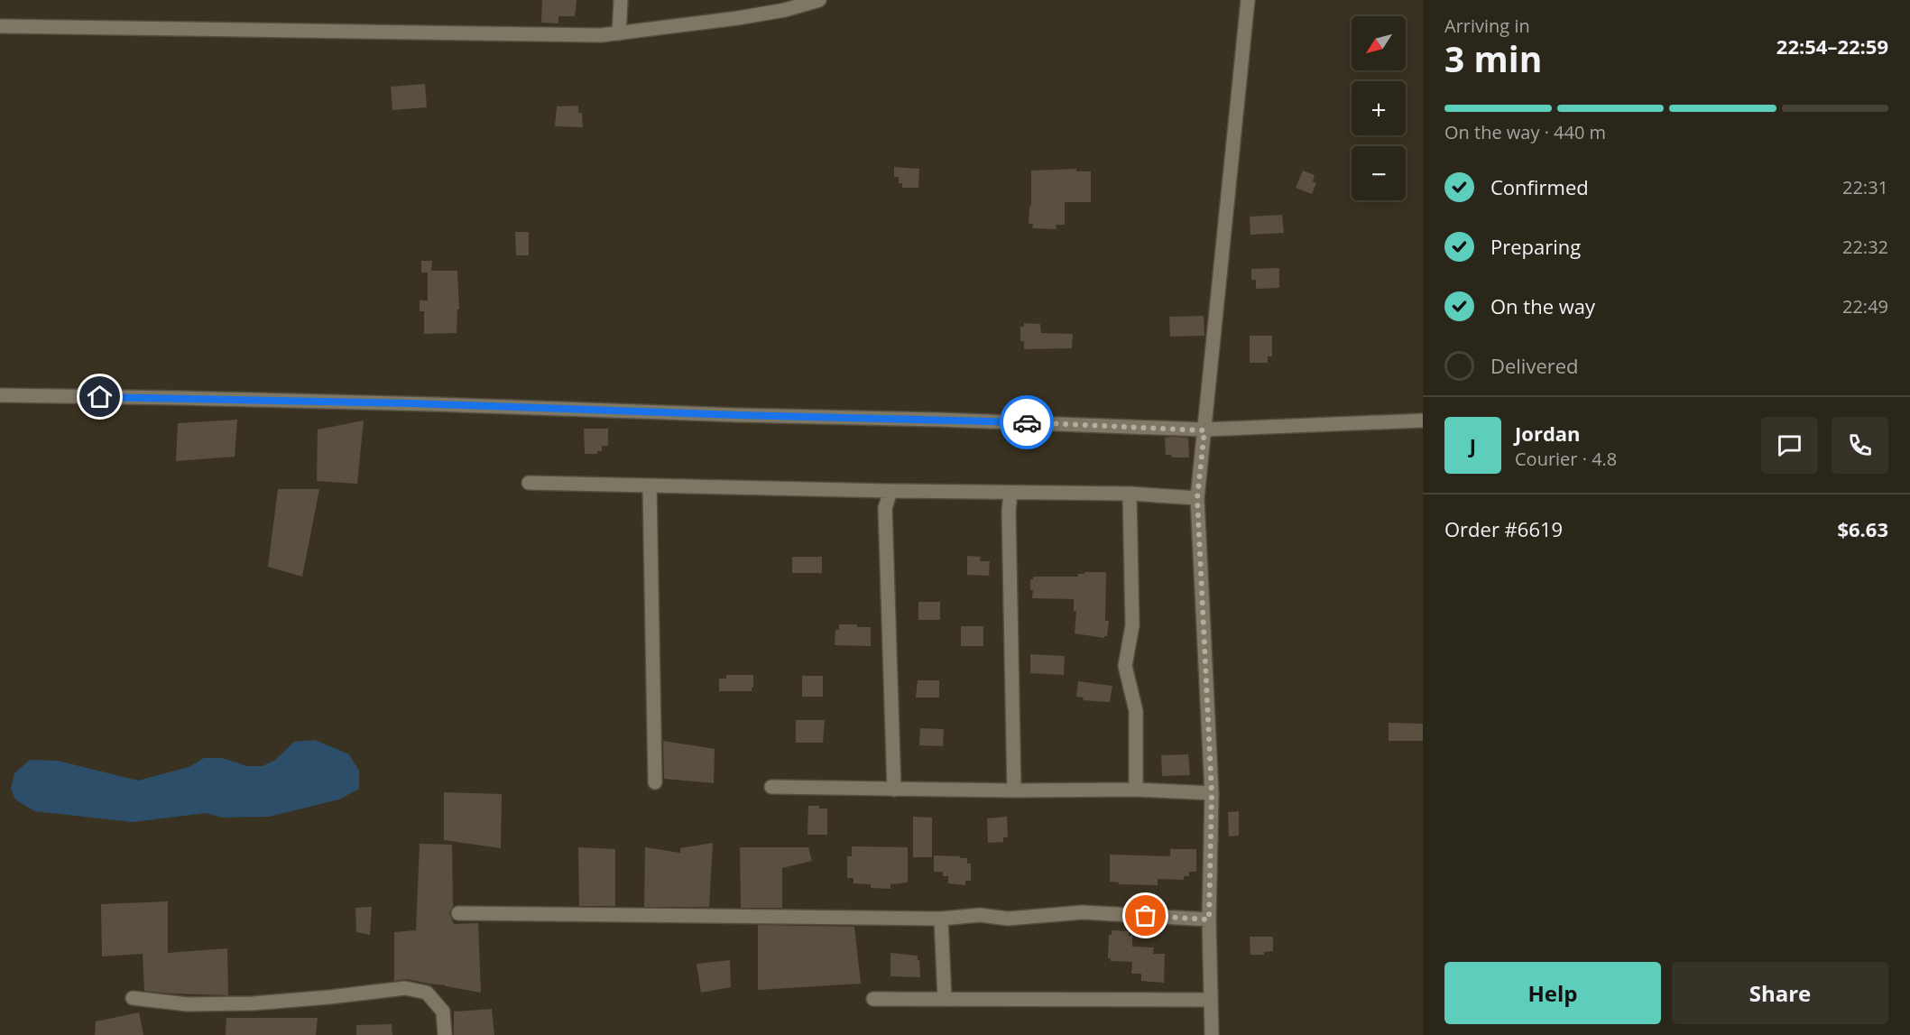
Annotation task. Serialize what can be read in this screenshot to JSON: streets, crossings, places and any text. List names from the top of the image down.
{
  "north": "bottom left",
  "page": {
    "heading": ["3 min", "Arriving in", "22:54–22:59"],
    "panel": [
      "Jordan",
      "Courier · 4.8",
      "Order #6619",
      "$6.63"
    ],
    "map_buttons": ["+", "−"],
    "bar": "On the way · 440 m",
    "list": [
      ["Confirmed", "22:31"],
      ["Preparing", "22:32"],
      ["On the way", "22:49"],
      "Delivered"
    ],
    "round": "J",
    "buttons": ["Help", "Share"]
  }
}
